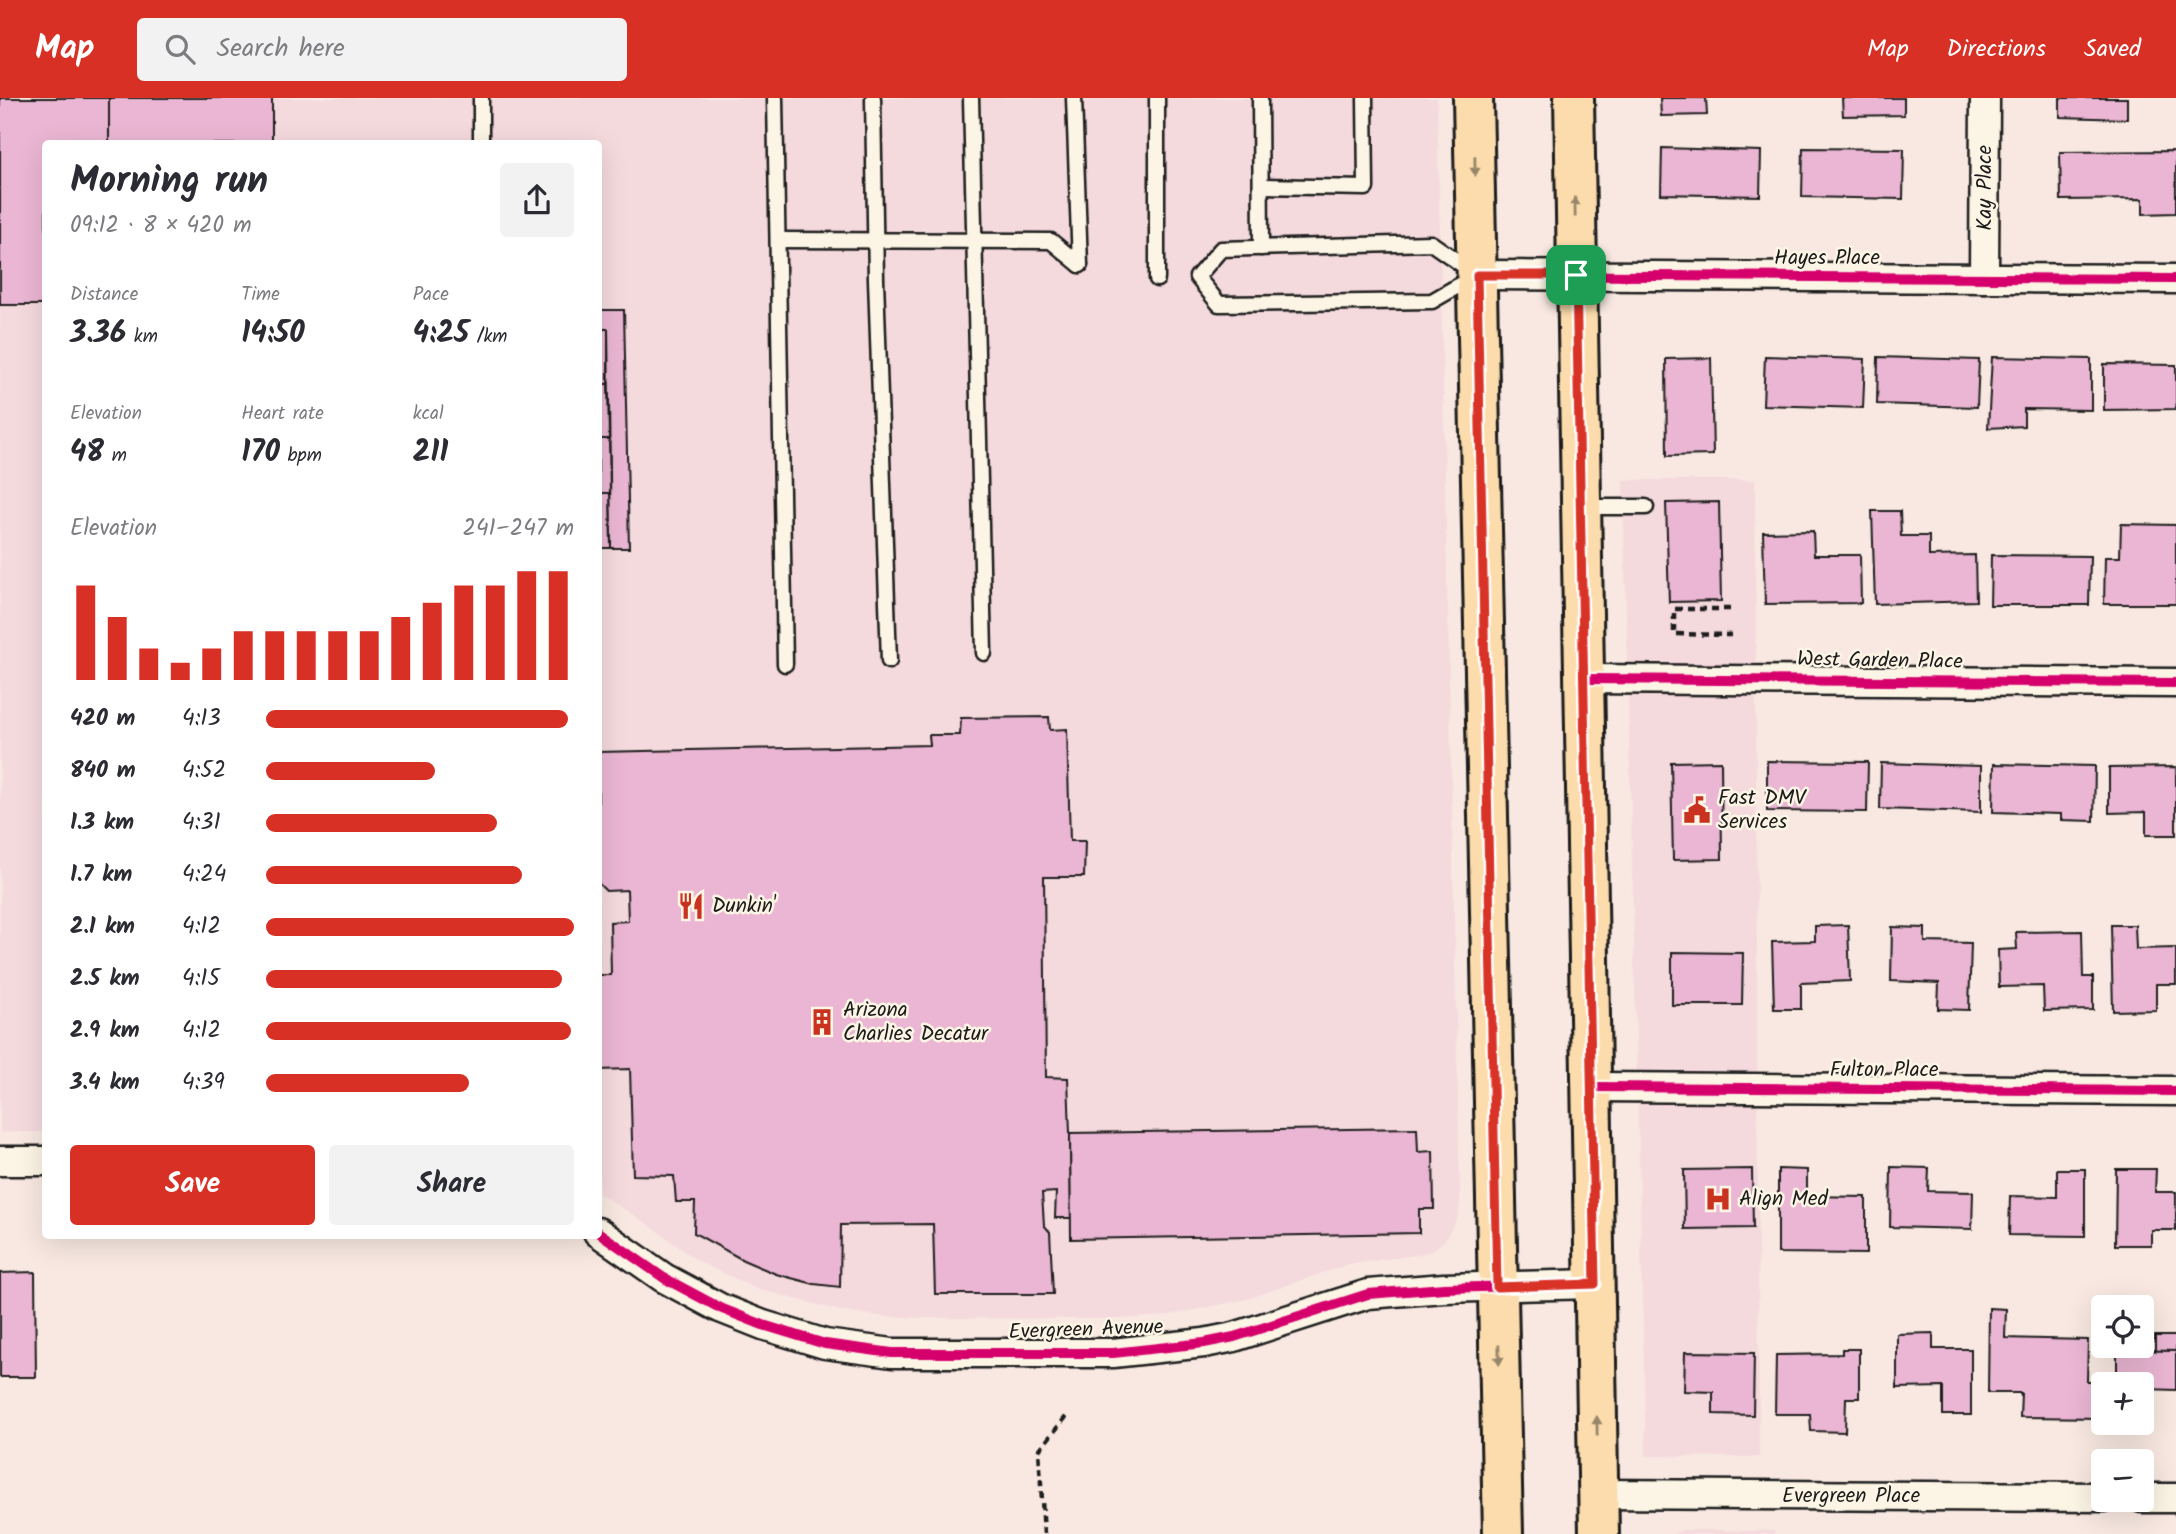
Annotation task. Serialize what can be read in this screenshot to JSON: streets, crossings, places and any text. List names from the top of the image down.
{
  "streets": {
    "street": [
      "Kay Place",
      "Hayes Place",
      "West Garden Place",
      "Fulton Place",
      "Evergreen Avenue",
      "Evergreen Place"
    ]
  },
  "crossings": [
    ["Kay Place", "Hayes Place"]
  ],
  "places": {
    "public building": ["Fast DMV Services"],
    "restaurant": ["Dunkin'"],
    "building": ["Arizona Charlies Decatur"],
    "hospital": ["Align Med"]
  },
  "page": {
    "header": "Map",
    "search": "Search here",
    "nav": ["Map", "Directions", "Saved"],
    "heading": ["Morning run", "09:12 · 8 × 420 m"],
    "stats": [
      ["Distance", "3.36 km"],
      ["Time", "14:50"],
      ["Pace", "4:25 /km"],
      ["Elevation", "48 m"],
      ["Heart rate", "170 bpm"],
      ["kcal", "211"]
    ],
    "chart": ["Elevation", "241–247 m"],
    "list": [
      {
        "name": "420 m",
        "note": "4:13"
      },
      {
        "name": "840 m",
        "note": "4:52"
      },
      {
        "name": "1.3 km",
        "note": "4:31"
      },
      {
        "name": "1.7 km",
        "note": "4:24"
      },
      {
        "name": "2.1 km",
        "note": "4:12"
      },
      {
        "name": "2.5 km",
        "note": "4:15"
      },
      {
        "name": "2.9 km",
        "note": "4:12"
      },
      {
        "name": "3.4 km",
        "note": "4:39"
      }
    ],
    "buttons": ["Save", "Share"],
    "map_buttons": ["+", "−"]
  }
}
